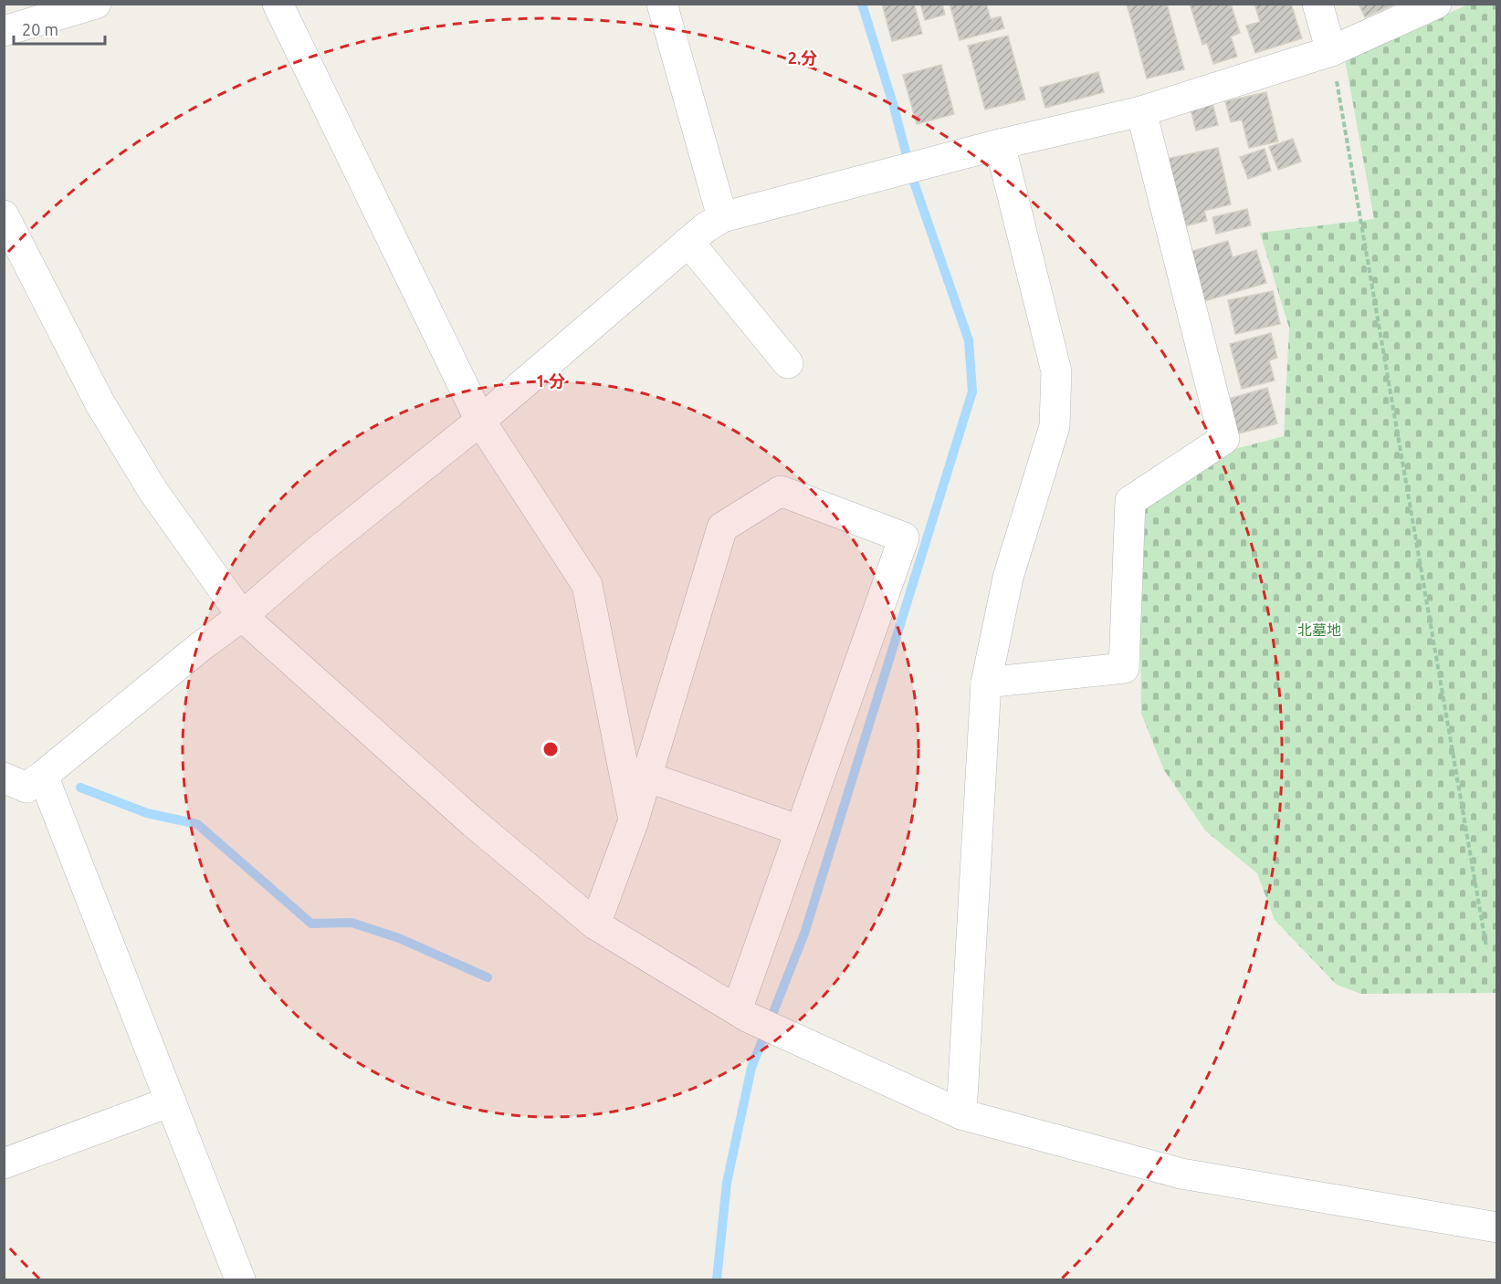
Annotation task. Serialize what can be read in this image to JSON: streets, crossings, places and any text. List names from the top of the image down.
{
  "parks": ["北墓地"],
  "scale_bar": "20 m",
  "rings": ["2 分", "1 分"]
}
